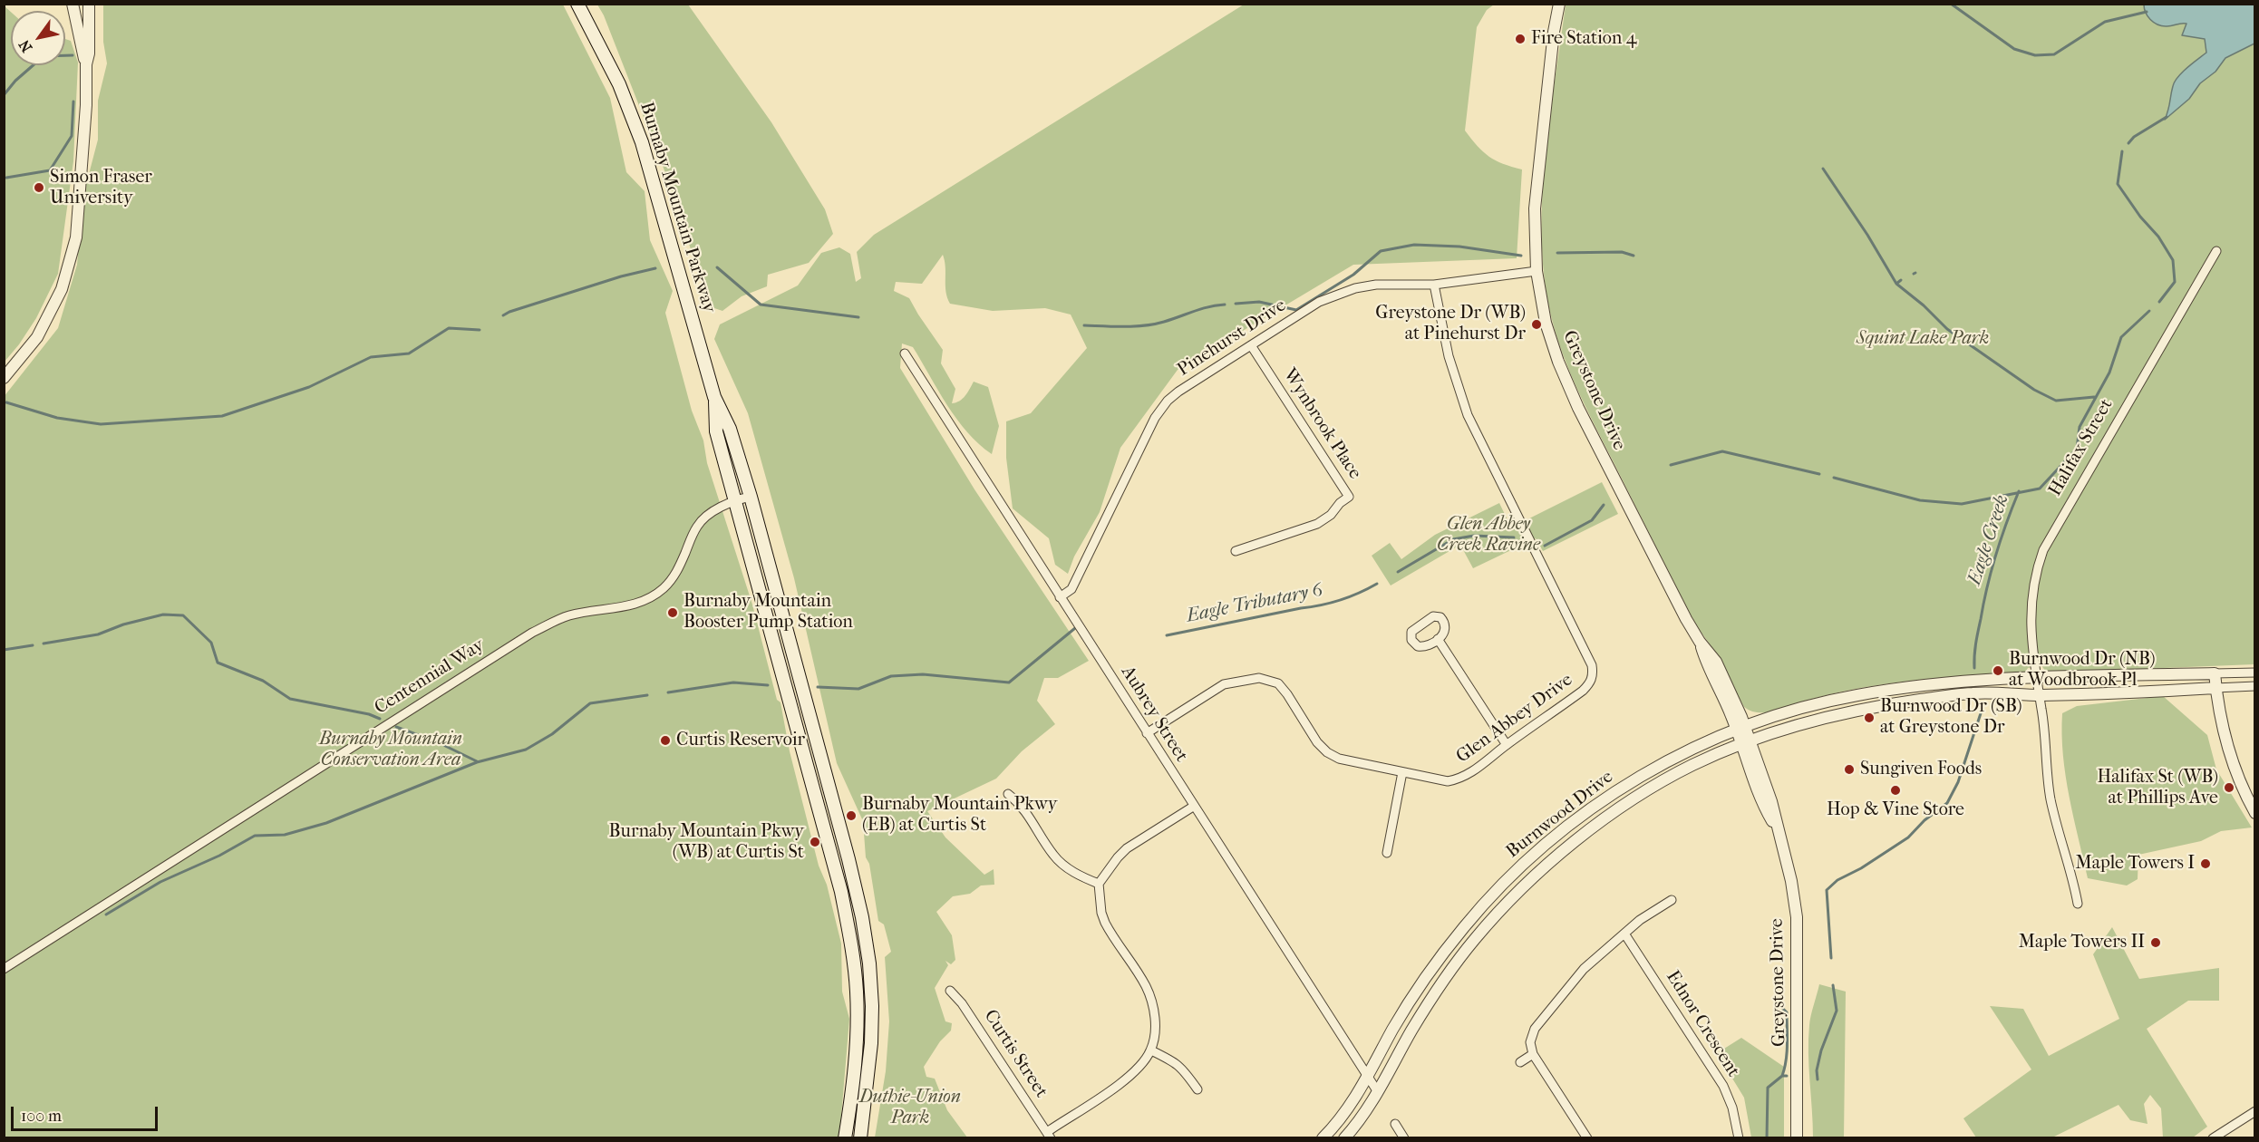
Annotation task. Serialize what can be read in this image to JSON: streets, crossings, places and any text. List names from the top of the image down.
{
  "streets": {
    "main road": ["Burnaby Mountain Parkway"],
    "street": [
      "Pinehurst Drive",
      "Greystone Drive",
      "Wynbrook Place",
      "Halifax Street",
      "Centennial Way",
      "Aubrey Street",
      "Glen Abbey Drive",
      "Burnwood Drive",
      "Ednor Crescent",
      "Curtis Street"
    ]
  },
  "crossings": [
    ["Burnaby Mountain Parkway", "Centennial Way"],
    ["Pinehurst Drive", "Greystone Drive"],
    ["Pinehurst Drive", "Wynbrook Place"],
    ["Pinehurst Drive", "Aubrey Street"],
    ["Pinehurst Drive", "Glen Abbey Drive"],
    ["Greystone Drive", "Burnwood Drive"],
    ["Halifax Street", "Burnwood Drive"],
    ["Aubrey Street", "Glen Abbey Drive"],
    ["Aubrey Street", "Burnwood Drive"]
  ],
  "water": ["Eagle Creek", "Eagle Tributary 6"],
  "parks": [
    "Squint Lake Park",
    "Glen Abbey Creek Ravine",
    "Burnaby Mountain Conservation Area",
    "Duthie-Union Park"
  ],
  "places": [
    "Fire Station 4",
    "Simon Fraser University",
    "Greystone Dr (WB) at Pinehurst Dr",
    "Burnaby Mountain Booster Pump Station",
    "Burnwood Dr (NB) at Woodbrook Pl",
    "Burnwood Dr (SB) at Greystone Dr",
    "Curtis Reservoir",
    "Sungiven Foods",
    "Halifax St (WB) at Phillips Ave",
    "Hop & Vine Store",
    "Burnaby Mountain Pkwy (EB) at Curtis St",
    "Burnaby Mountain Pkwy (WB) at Curtis St",
    "Maple Towers I",
    "Maple Towers II"
  ],
  "scale_bar": "100 m",
  "north": "bottom left"
}
